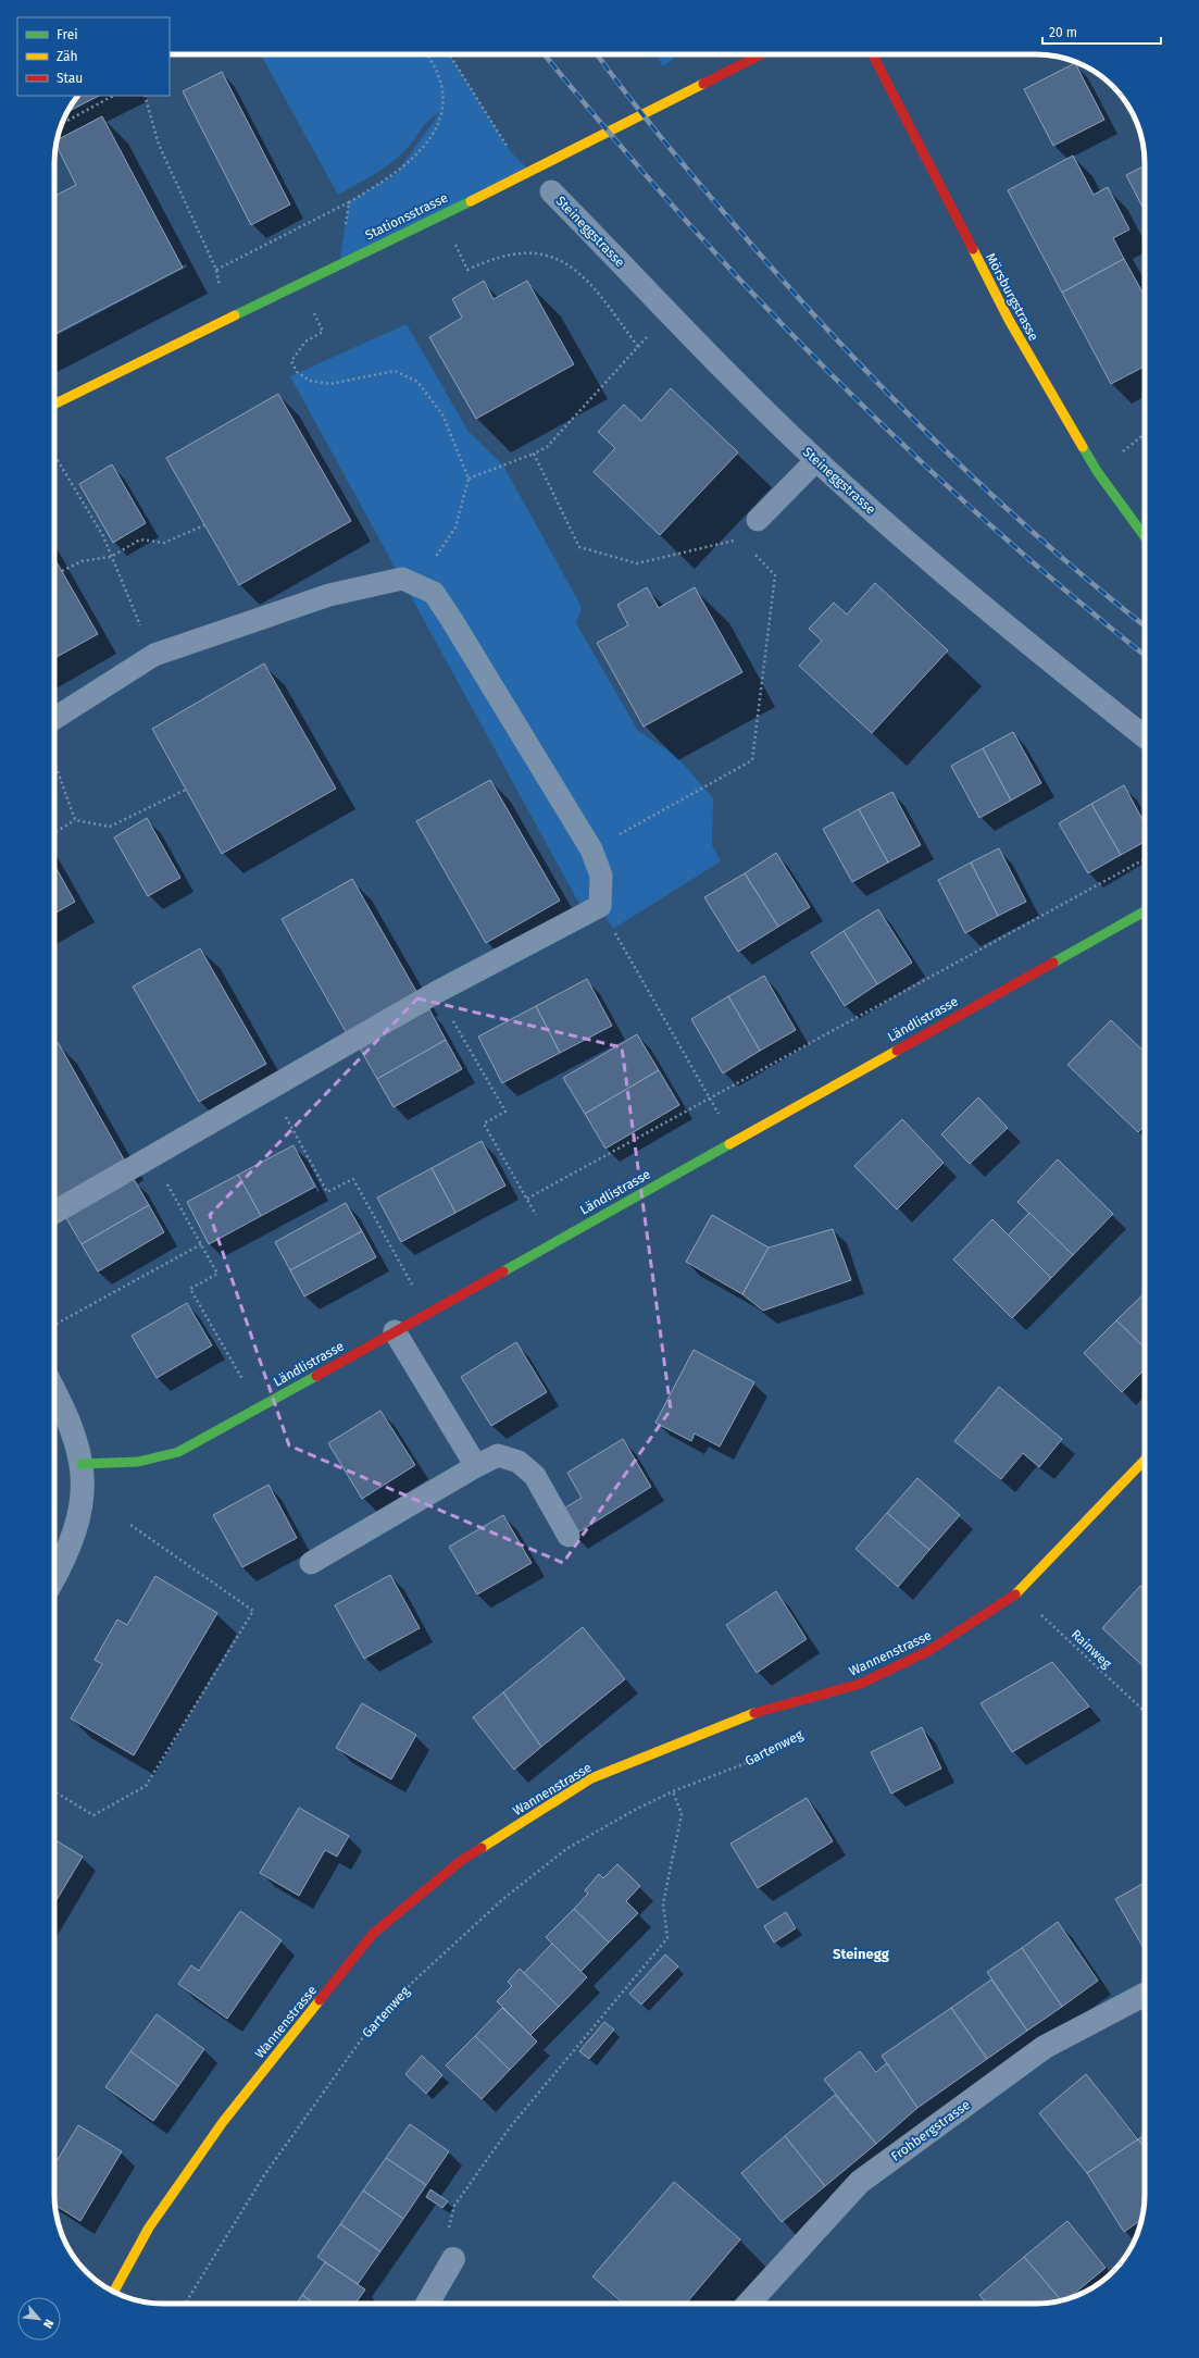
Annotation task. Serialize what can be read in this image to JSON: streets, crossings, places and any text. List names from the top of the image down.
{
  "streets": {
    "street": [
      "Stationsstrasse",
      "Mörsburgstrasse",
      "Ländlistrasse",
      "Wannenstrasse",
      "Frohbergstrasse"
    ],
    "lane": ["Steineggstrasse"],
    "path": ["Rainweg", "Gartenweg"]
  },
  "crossings": [
    ["Rainweg", "Wannenstrasse"]
  ],
  "districts": ["Steinegg"],
  "legend": ["Frei", "Zäh", "Stau"],
  "scale_bar": "20 m",
  "north": "bottom right"
}
